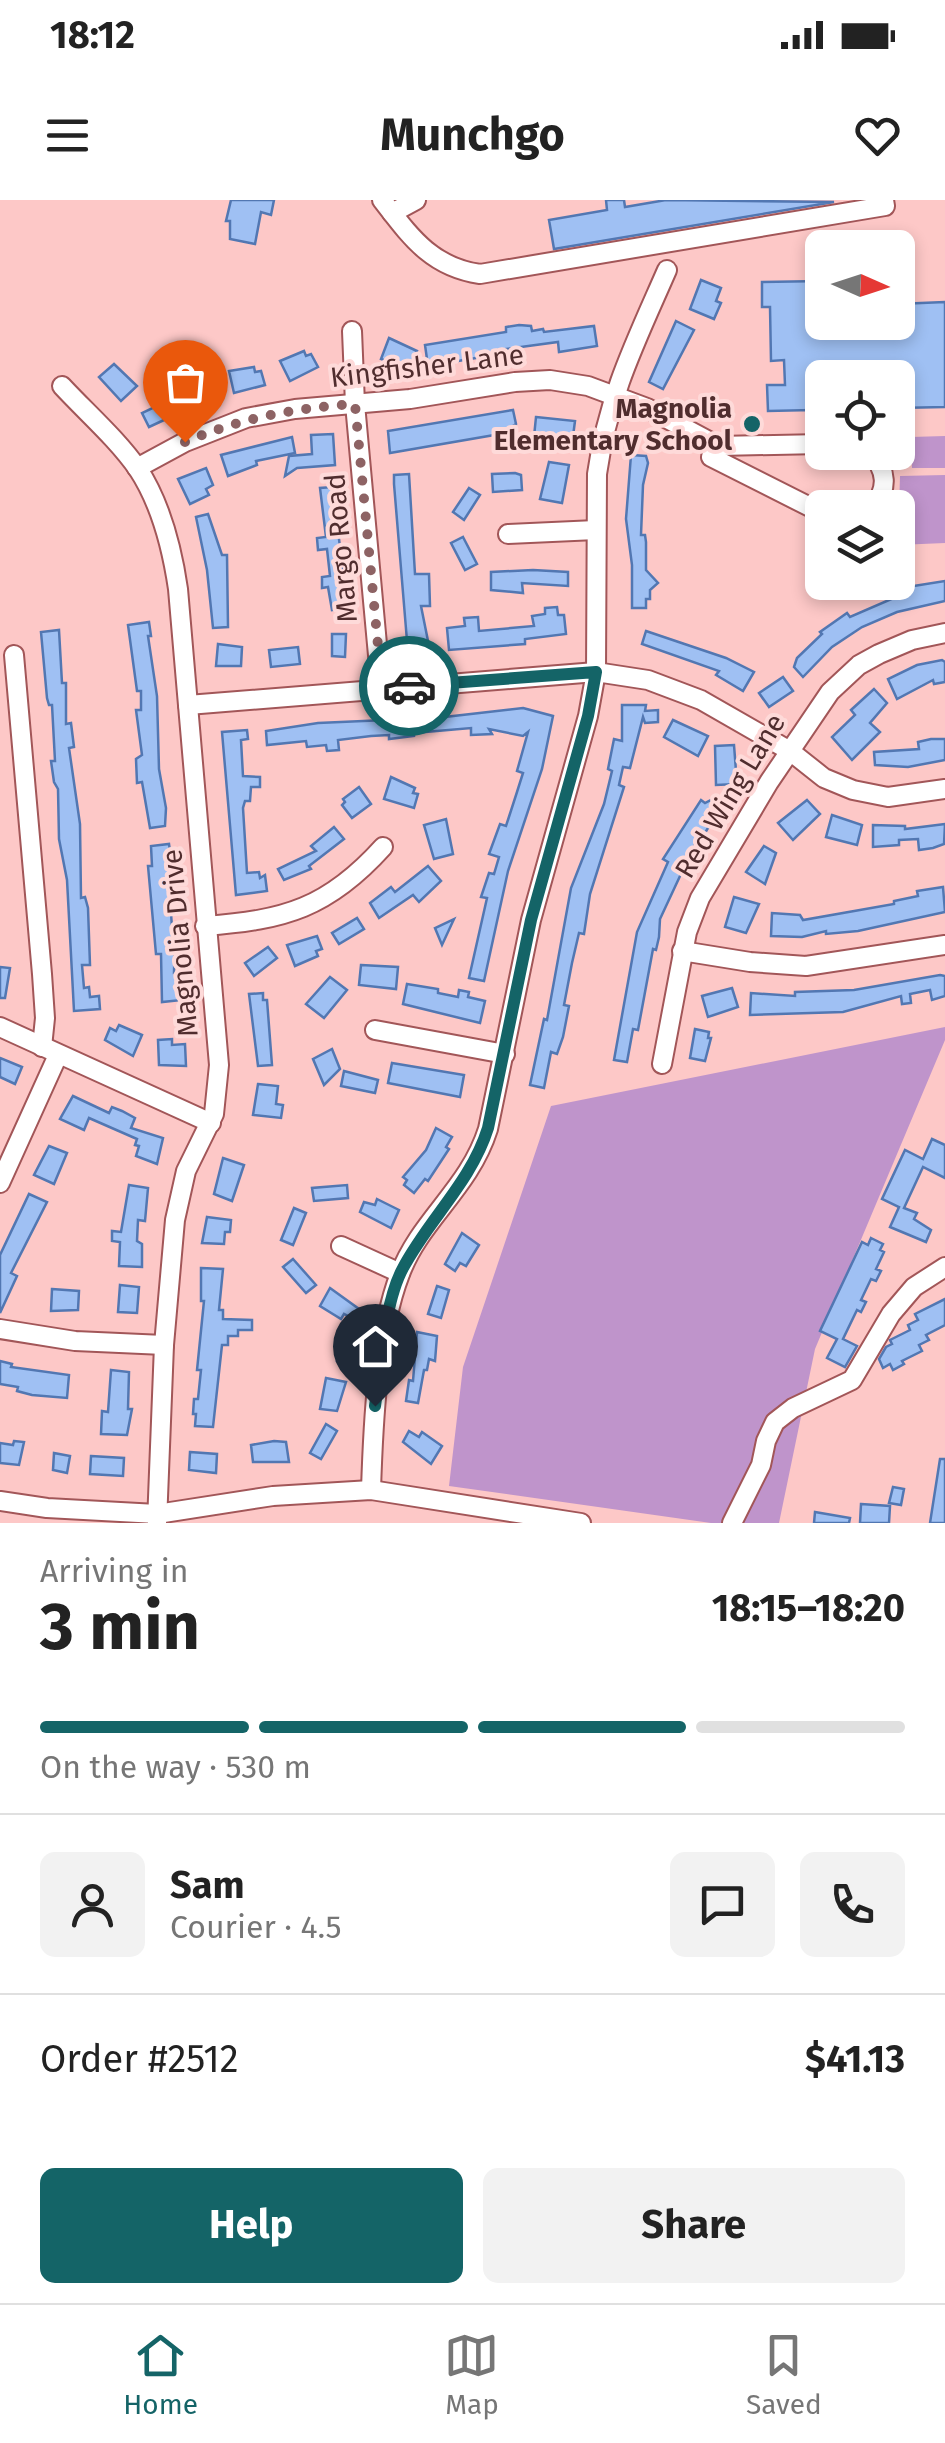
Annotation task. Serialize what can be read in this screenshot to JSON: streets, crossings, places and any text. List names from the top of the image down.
{
  "streets": {
    "street": [
      "Kingfisher Lane",
      "Margo Road",
      "Red Wing Lane",
      "Magnolia Drive"
    ]
  },
  "crossings": [
    ["Kingfisher Lane", "Margo Road"],
    ["Kingfisher Lane", "Magnolia Drive"]
  ],
  "places": ["Magnolia Elementary School"],
  "north": "right",
  "page": {
    "status": "18:12",
    "header": "Munchgo",
    "heading": ["3 min", "Arriving in", "18:15–18:20"],
    "panel": [
      "Sam",
      "Courier · 4.5",
      "Order #2512",
      "$41.13"
    ],
    "bar": "On the way · 530 m",
    "buttons": ["Help", "Share"],
    "tabs": ["Home", "Map", "Saved"]
  }
}
